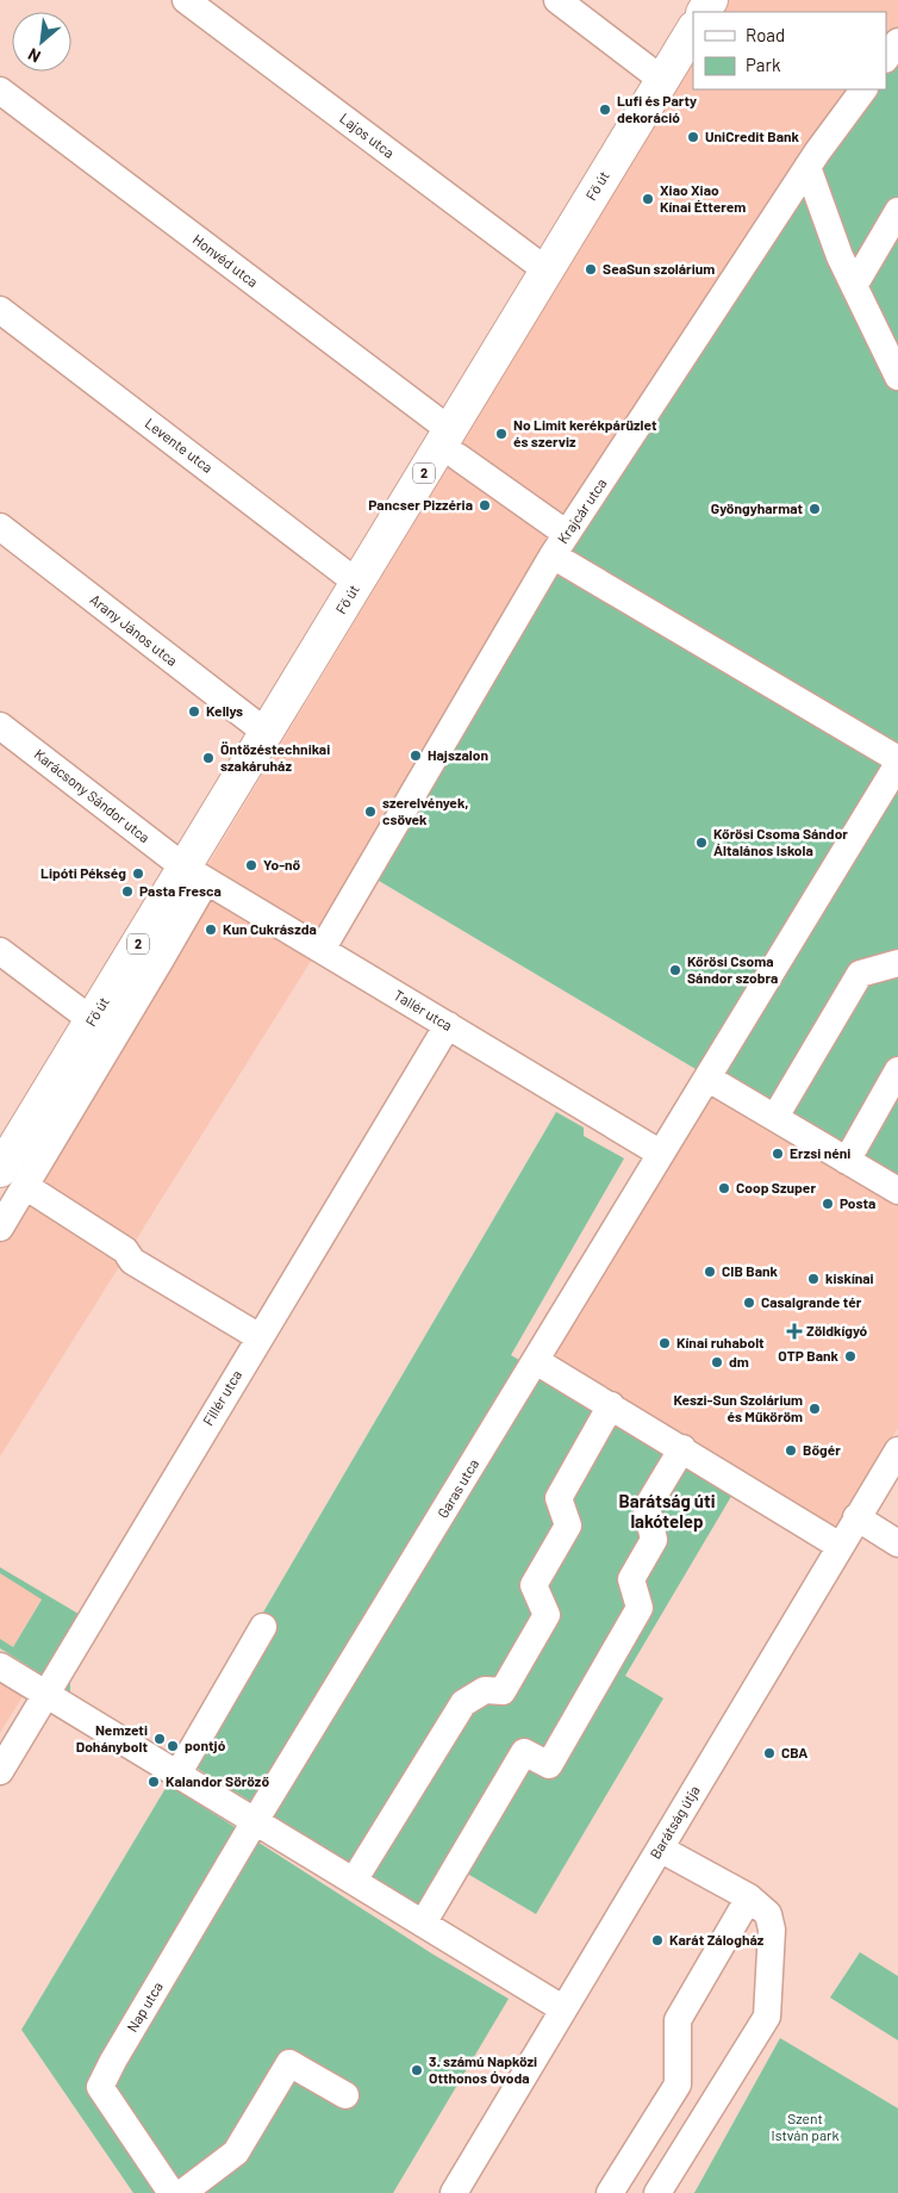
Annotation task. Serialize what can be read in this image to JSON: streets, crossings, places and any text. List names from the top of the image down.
{
  "streets": {
    "main road": ["Fő út", "2"],
    "street": [
      "Lajos utca",
      "Honvéd utca",
      "Levente utca",
      "Krajcár utca",
      "Arany János utca",
      "Karácsony Sándor utca",
      "Tallér utca",
      "Fillér utca",
      "Garas utca",
      "Barátság útja",
      "Nap utca"
    ]
  },
  "crossings": [
    ["Lajos utca", "Fő út"],
    ["Fő út", "Honvéd utca"],
    ["Fő út", "Levente utca"],
    ["Fő út", "Arany János utca"],
    ["Fő út", "Karácsony Sándor utca"],
    ["Fő út", "Tallér utca"],
    ["Honvéd utca", "Krajcár utca"],
    ["Krajcár utca", "Tallér utca"],
    ["Karácsony Sándor utca", "Tallér utca"],
    ["Tallér utca", "Fillér utca"],
    ["Tallér utca", "Garas utca"],
    ["Garas utca", "Nap utca"]
  ],
  "districts": ["Barátság úti lakótelep"],
  "parks": ["Szent István park"],
  "places": {
    "other": [
      "Lufi és Party dekoráció",
      "UniCredit Bank",
      "Xiao Xiao Kínai Étterem",
      "SeaSun szolárium",
      "No Limit kerékpárüzlet és szerviz",
      "Pancser Pizzéria",
      "Gyöngyharmat",
      "Kellys",
      "Hajszalon",
      "Öntözéstechnikai szakáruház",
      "szerelvények, csövek",
      "Kőrösi Csoma Sándor Általános Iskola",
      "Yo-nő",
      "Lipóti Pékség",
      "Pasta Fresca",
      "Kun Cukrászda",
      "Kőrösi Csoma Sándor szobra",
      "Erzsi néni",
      "Coop Szuper",
      "Posta",
      "CIB Bank",
      "kiskínai",
      "Casalgrande tér",
      "Kínai ruhabolt",
      "OTP Bank",
      "dm",
      "Keszi-Sun Szolárium és Műköröm",
      "Bőgér",
      "Nemzeti Dohánybolt",
      "pontjó",
      "CBA",
      "Kalandor Söröző",
      "Karát Zálogház",
      "3. számú Napközi Otthonos Óvoda"
    ],
    "health": ["Zöldkígyó"]
  },
  "legend": ["Road", "Park"],
  "north": "bottom left"
}
